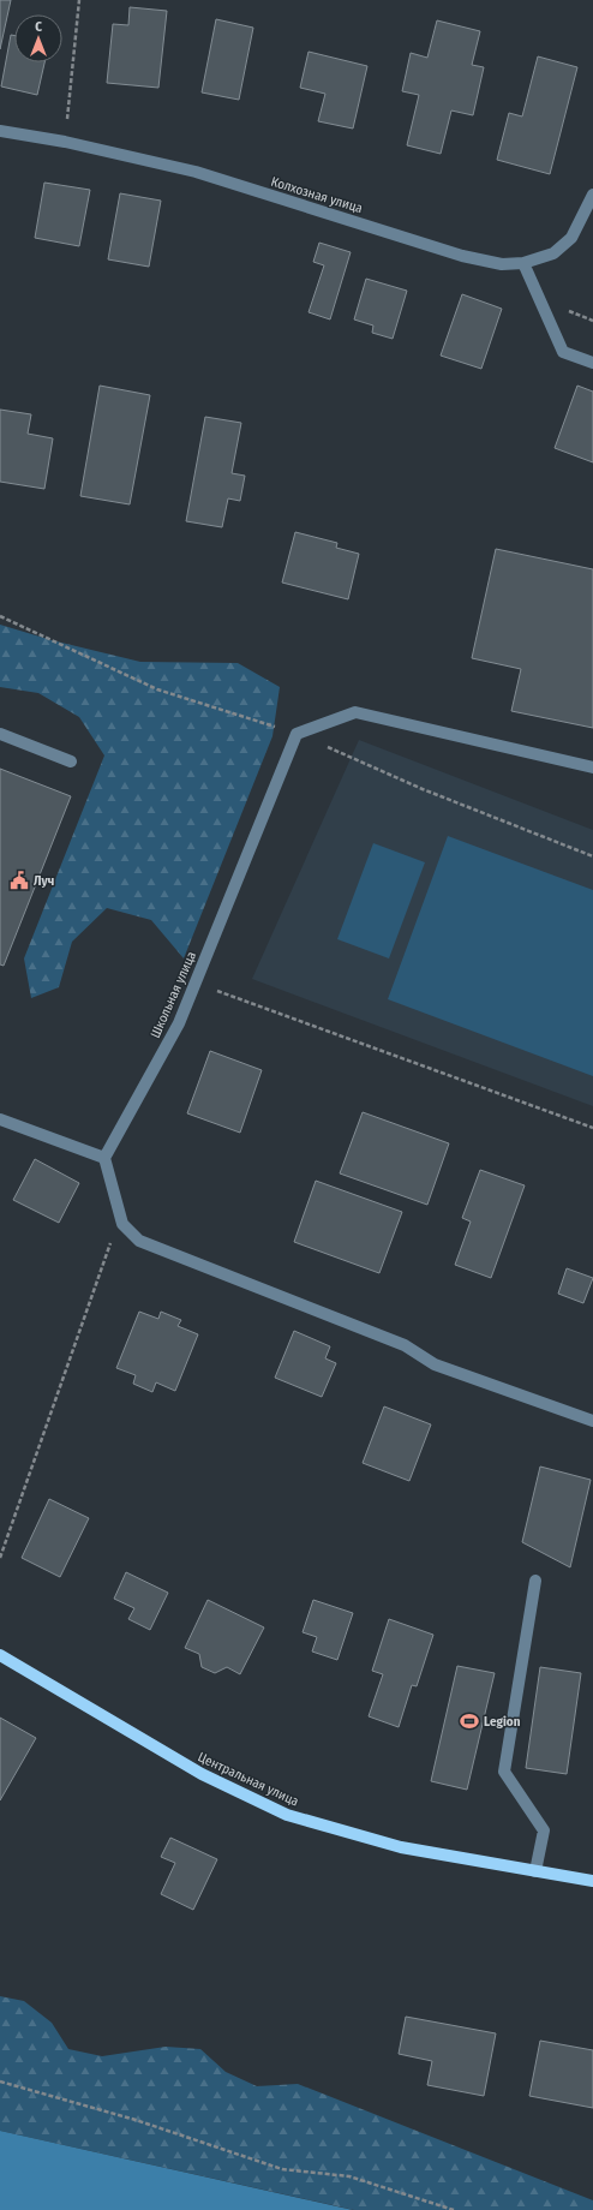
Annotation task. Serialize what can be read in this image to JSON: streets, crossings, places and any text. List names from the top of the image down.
{
  "streets": {
    "main road": ["Центральная улица"],
    "street": ["Колхозная улица", "Школьная улица"]
  },
  "places": {
    "public building": ["Луч"],
    "sports": ["Legion"]
  },
  "north": "top"
}
